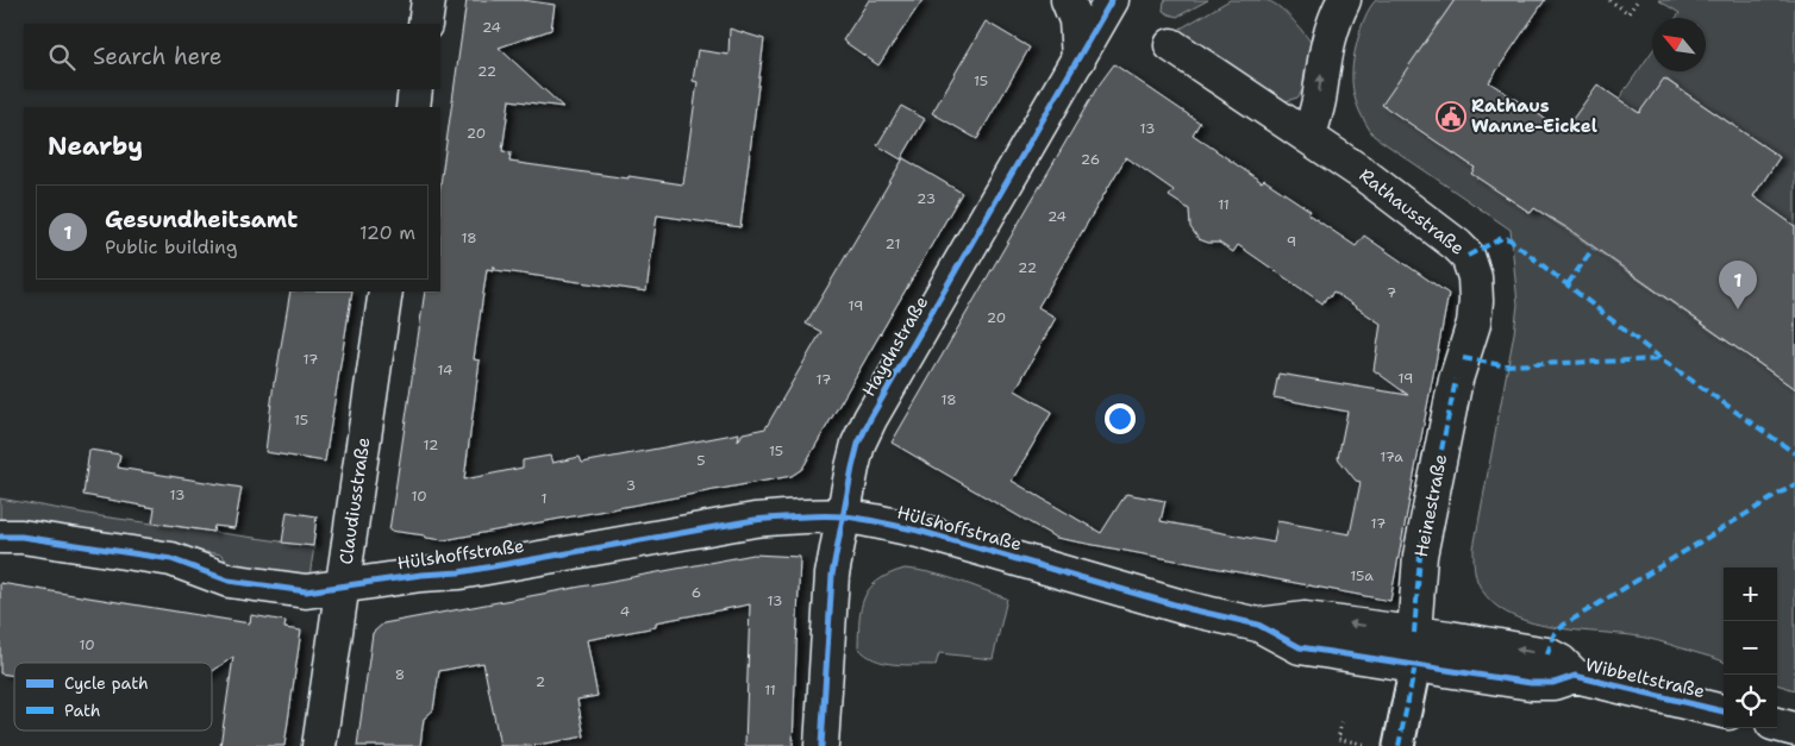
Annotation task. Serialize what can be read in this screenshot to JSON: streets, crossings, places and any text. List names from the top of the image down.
{
  "streets": {
    "street": [
      "Rathausstraße",
      "Haydnstraße",
      "Claudiusstraße",
      "Heinestraße",
      "Hülshoffstraße",
      "Wibbeltstraße"
    ]
  },
  "crossings": [
    ["Rathausstraße", "Heinestraße"],
    ["Haydnstraße", "Hülshoffstraße"],
    ["Claudiusstraße", "Hülshoffstraße"],
    ["Heinestraße", "Hülshoffstraße"],
    ["Heinestraße", "Wibbeltstraße"],
    ["Hülshoffstraße", "Wibbeltstraße"]
  ],
  "places": {
    "public building": ["Rathaus Wanne-Eickel"]
  },
  "house_numbers": [
    "24",
    "22",
    "15",
    "13",
    "20",
    "26",
    "23",
    "11",
    "24",
    "18",
    "9",
    "21",
    "22",
    "7",
    "19",
    "20",
    "17",
    "14",
    "19",
    "17",
    "18",
    "15",
    "12",
    "15",
    "17a",
    "5",
    "3",
    "13",
    "10",
    "1",
    "17",
    "15a",
    "6",
    "13",
    "4",
    "10",
    "8",
    "2",
    "11"
  ],
  "legend": ["Cycle path", "Path"],
  "north": "top left",
  "page": {
    "search": "Search here",
    "heading": "Nearby",
    "list": [
      {
        "mark": "1",
        "name": "Gesundheitsamt",
        "note": "Public building",
        "value": "120 m"
      }
    ],
    "pins": "1",
    "map_buttons": ["+", "−"]
  }
}
